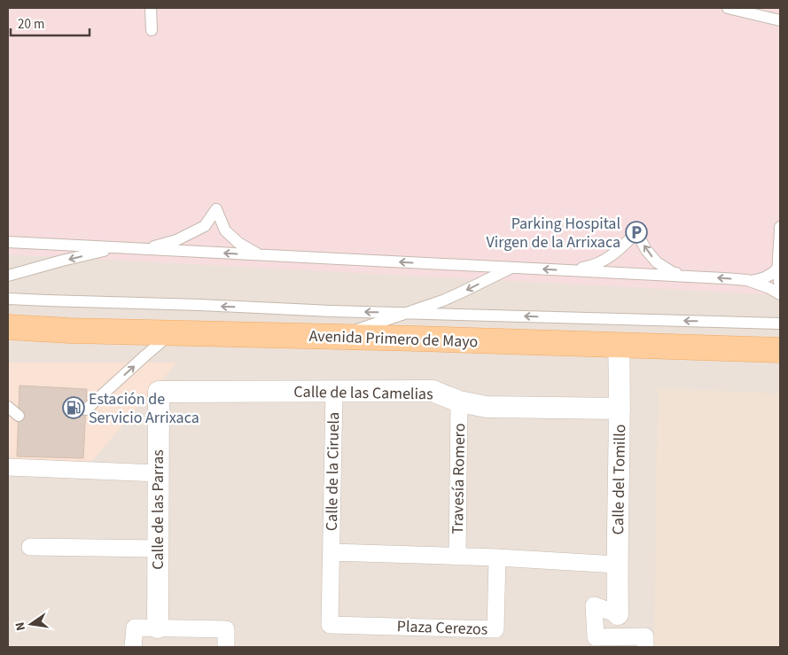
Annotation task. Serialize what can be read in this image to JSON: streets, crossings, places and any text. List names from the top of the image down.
{
  "streets": {
    "main road": ["Avenida Primero de Mayo"],
    "street": [
      "Calle de las Camelias",
      "Calle de la Ciruela",
      "Travesía Romero",
      "Calle del Tomillo",
      "Calle de las Parras",
      "Plaza Cerezos"
    ]
  },
  "crossings": [
    ["Avenida Primero de Mayo", "Calle del Tomillo"],
    ["Calle de las Camelias", "Calle de la Ciruela"],
    ["Calle de las Camelias", "Travesía Romero"],
    ["Calle de las Camelias", "Calle del Tomillo"],
    ["Calle de las Camelias", "Calle de las Parras"],
    ["Calle de la Ciruela", "Plaza Cerezos"]
  ],
  "places": {
    "parking": ["Parking Hospital Virgen de la Arrixaca"],
    "fuel station": ["Estación de Servicio Arrixaca"]
  },
  "scale_bar": "20 m",
  "north": "left"
}
